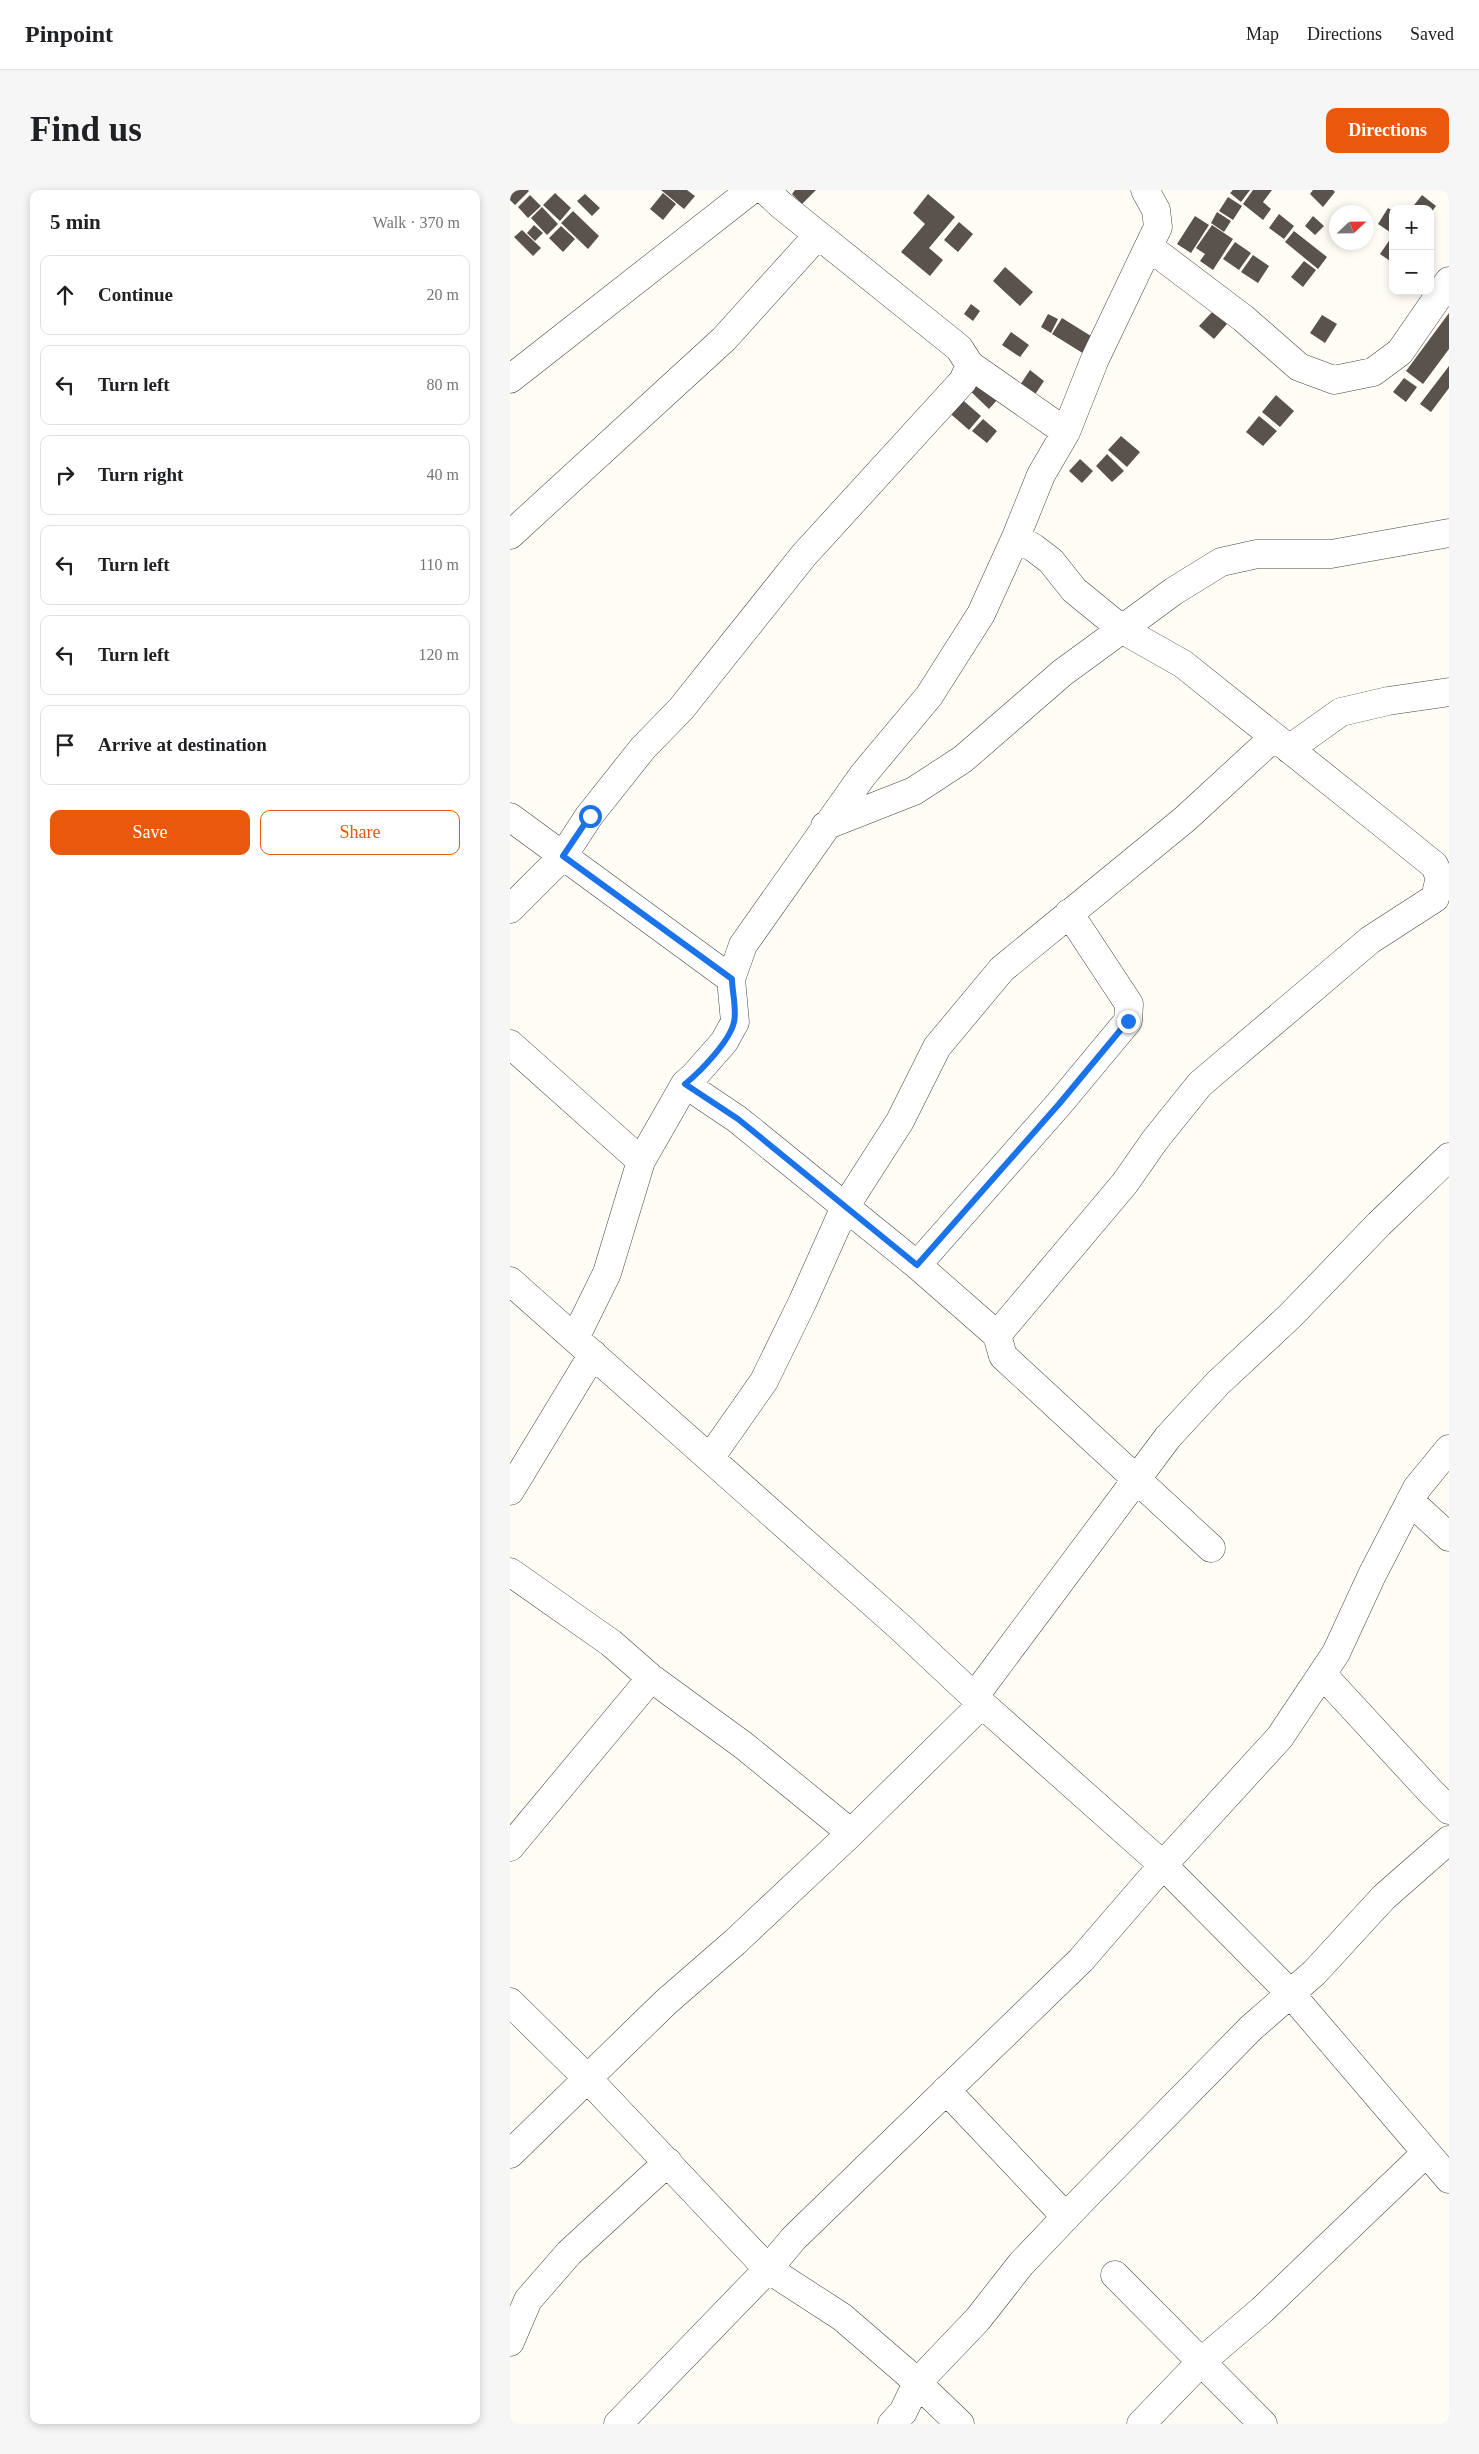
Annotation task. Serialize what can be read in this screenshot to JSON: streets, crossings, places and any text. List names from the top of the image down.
{
  "north": "right",
  "page": {
    "header": "Pinpoint",
    "nav": ["Map", "Directions", "Saved"],
    "buttons": [
      "Directions",
      ["Save", "Share"]
    ],
    "title": "Find us",
    "heading": ["5 min", "Walk · 370 m"],
    "map_buttons": ["+", "−"],
    "list": [
      ["Continue", "20 m"],
      ["Turn left", "80 m"],
      ["Turn right", "40 m"],
      ["Turn left", "110 m"],
      ["Turn left", "120 m"],
      "Arrive at destination"
    ]
  }
}
